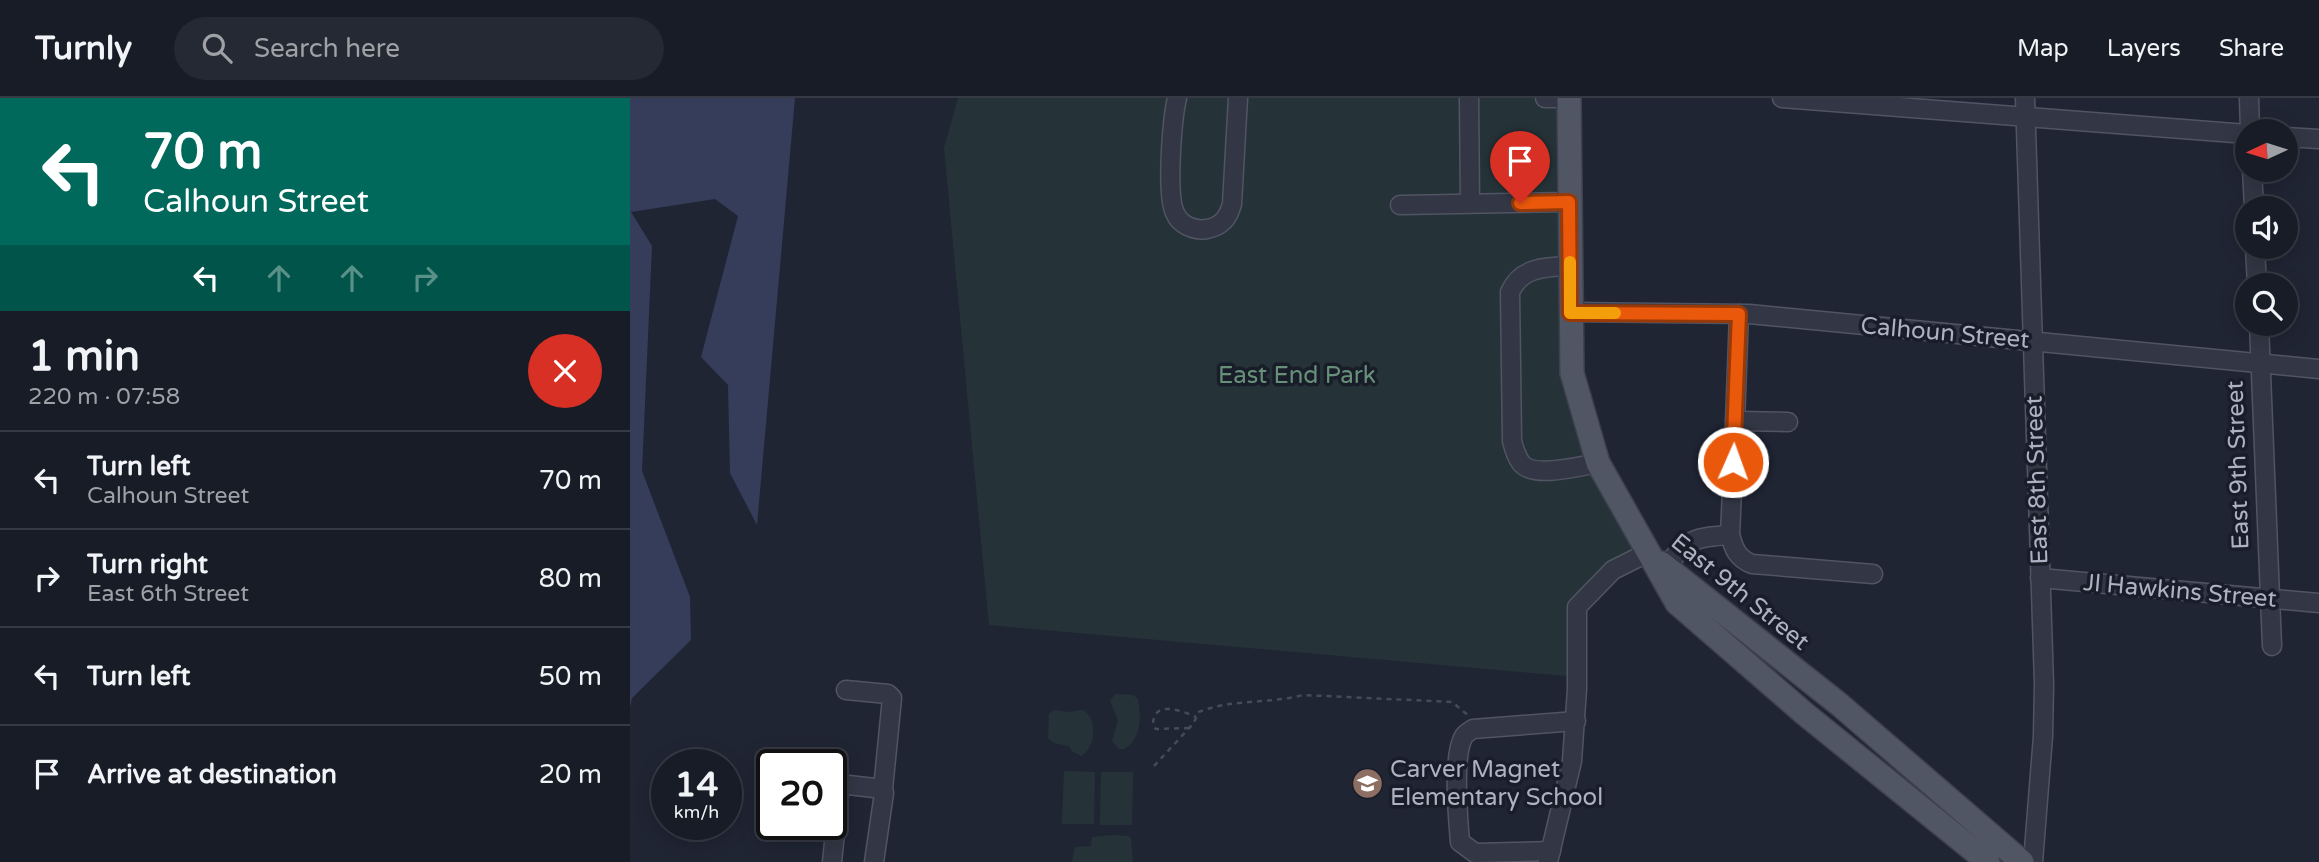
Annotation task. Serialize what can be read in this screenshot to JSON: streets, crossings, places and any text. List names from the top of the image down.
{
  "streets": {
    "main road": ["East 9th Street"],
    "street": ["Calhoun Street", "East 8th Street", "Jl Hawkins Street"]
  },
  "crossings": [
    ["Calhoun Street", "East 9th Street"],
    ["Calhoun Street", "East 8th Street"],
    ["East 9th Street", "Jl Hawkins Street"],
    ["East 8th Street", "Jl Hawkins Street"]
  ],
  "parks": ["East End Park"],
  "places": {
    "school or university": ["Carver Magnet Elementary School"]
  },
  "north": "left",
  "page": {
    "header": "Turnly",
    "search": "Search here",
    "nav": ["Map", "Layers", "Share"],
    "turn": ["70 m", "Calhoun Street"],
    "heading": ["1 min", "220 m · 07:58"],
    "list": [
      {
        "name": "Turn left",
        "note": "Calhoun Street",
        "value": "70 m"
      },
      {
        "name": "Turn right",
        "note": "East 6th Street",
        "value": "80 m"
      },
      {
        "name": "Turn left",
        "value": "50 m"
      },
      {
        "name": "Arrive at destination",
        "value": "20 m"
      }
    ],
    "speed": "14 km/h",
    "limit": "20"
  }
}
